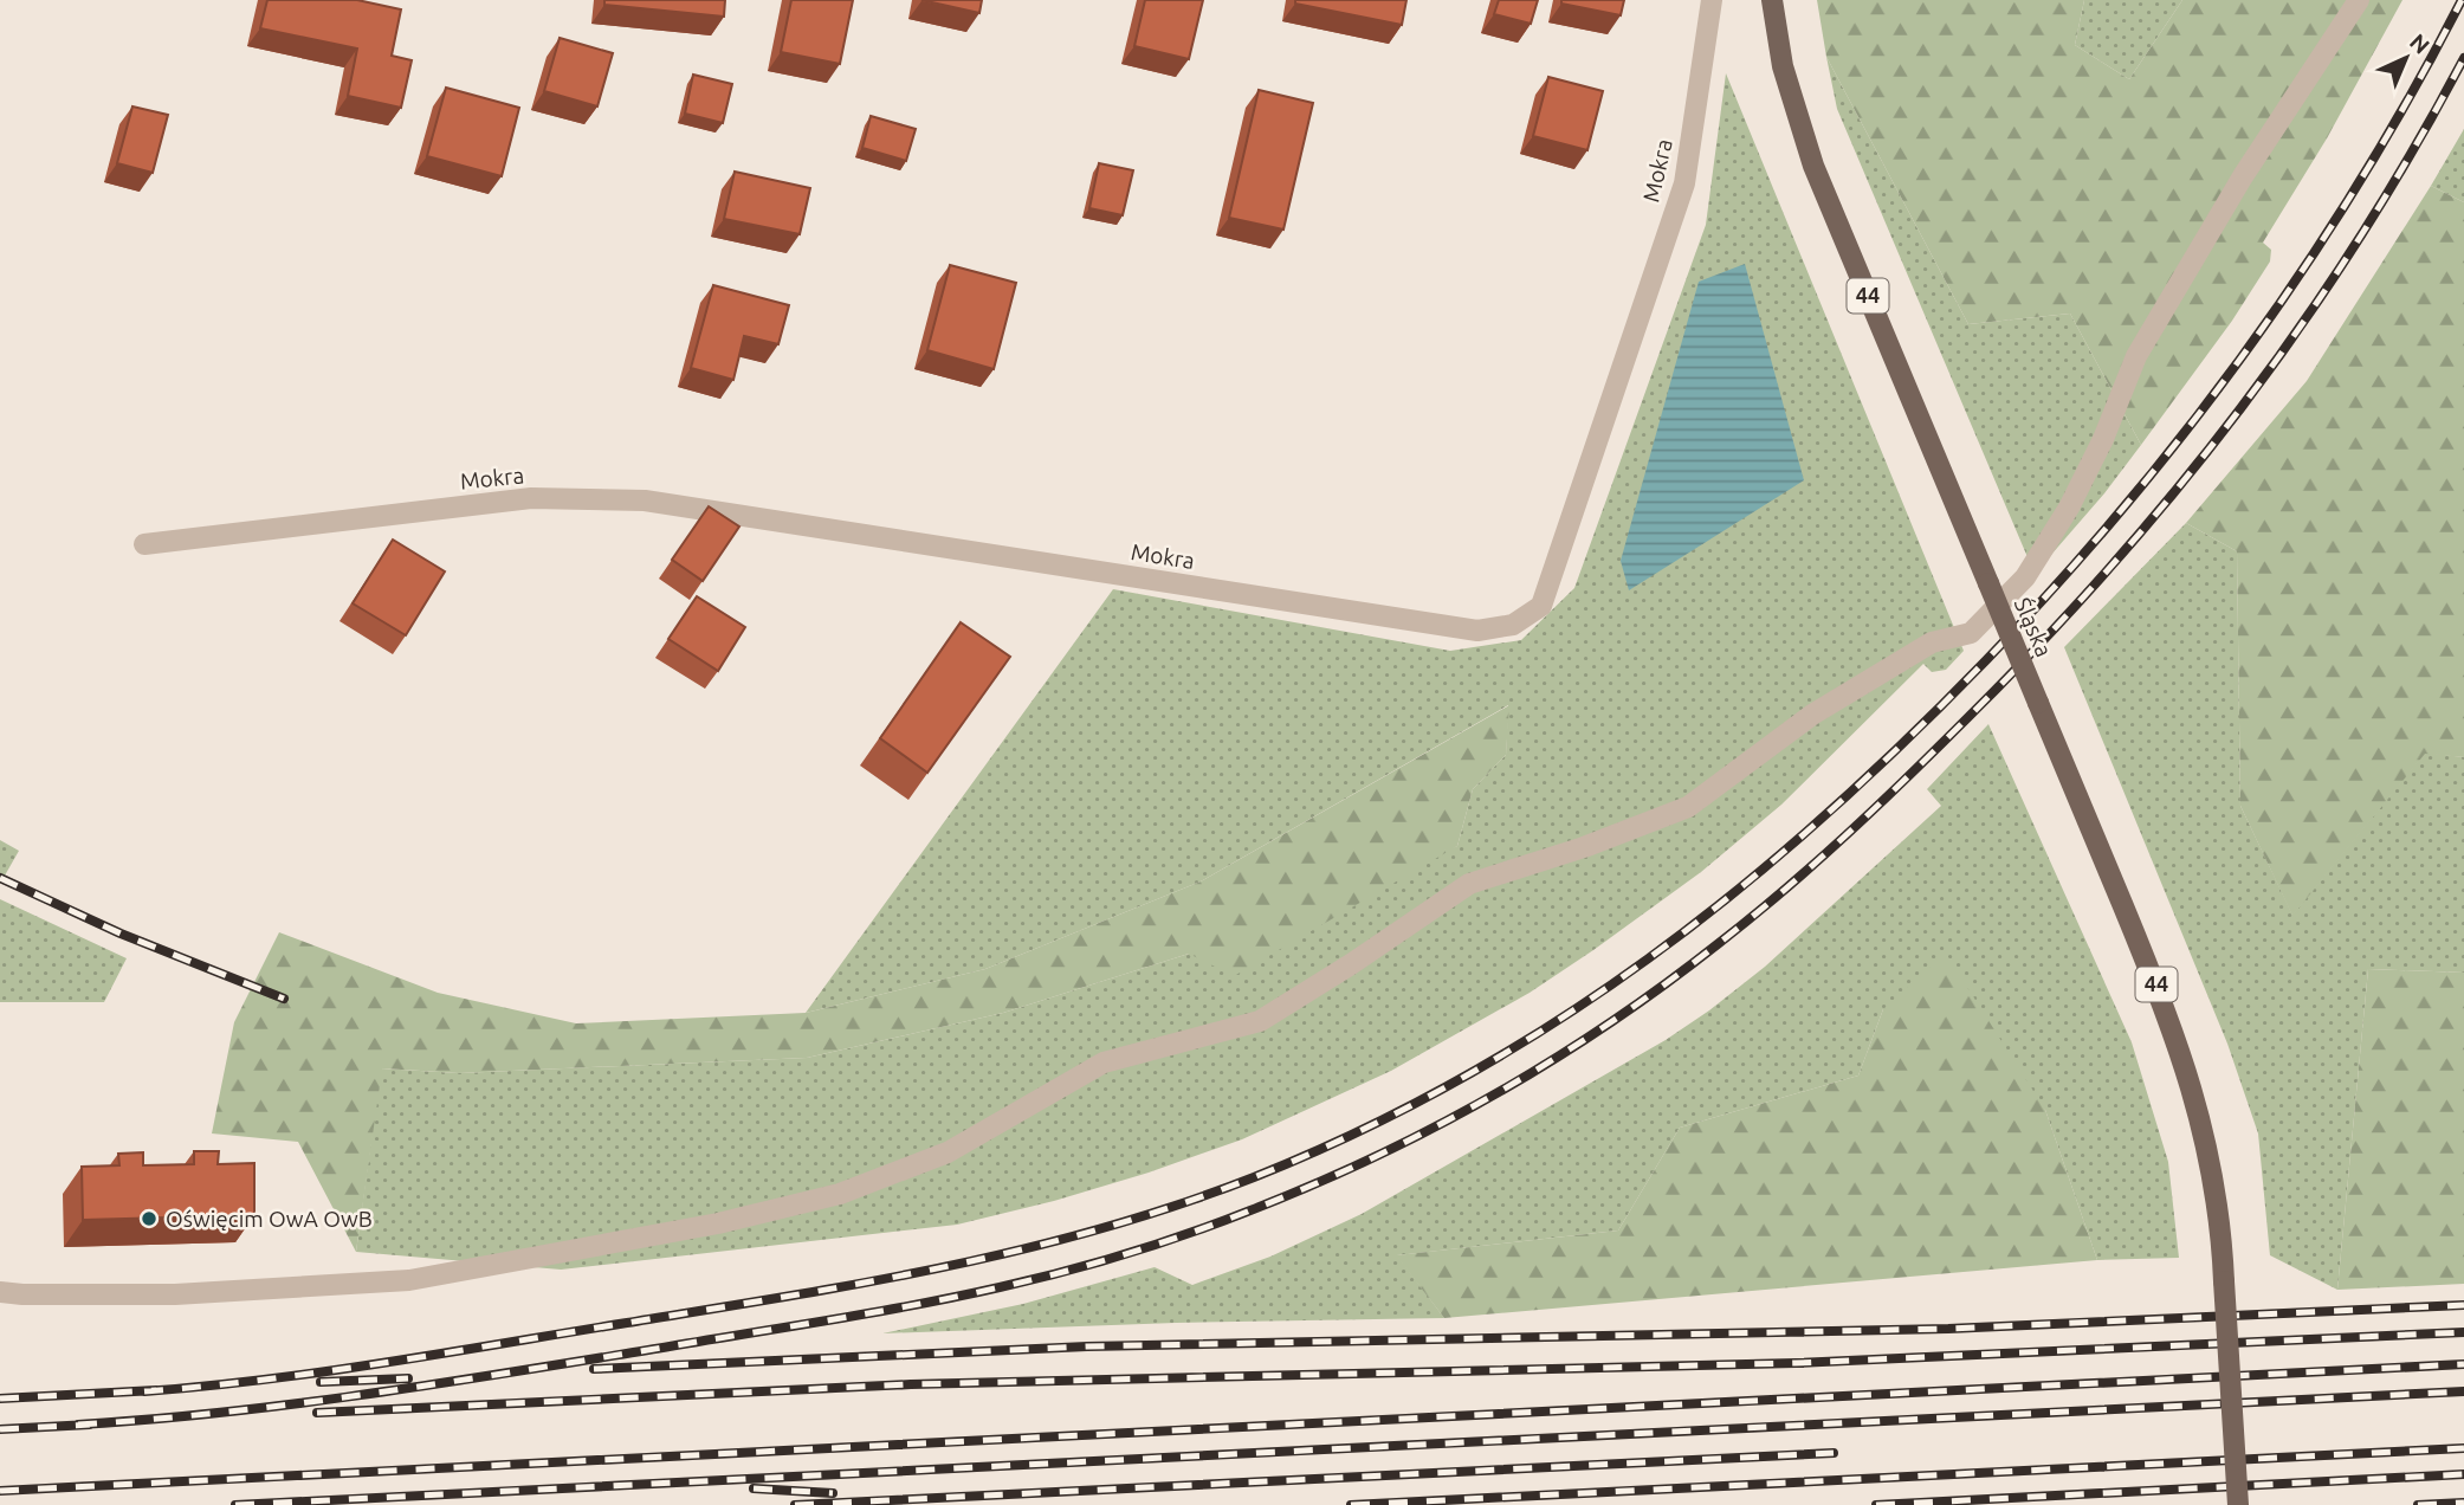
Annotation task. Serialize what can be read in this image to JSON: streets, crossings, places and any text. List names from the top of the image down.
{
  "streets": {
    "main road": ["44", "Śląska"],
    "street": ["Mokra"]
  },
  "places": ["Oświęcim OwA OwB"],
  "north": "top right"
}
